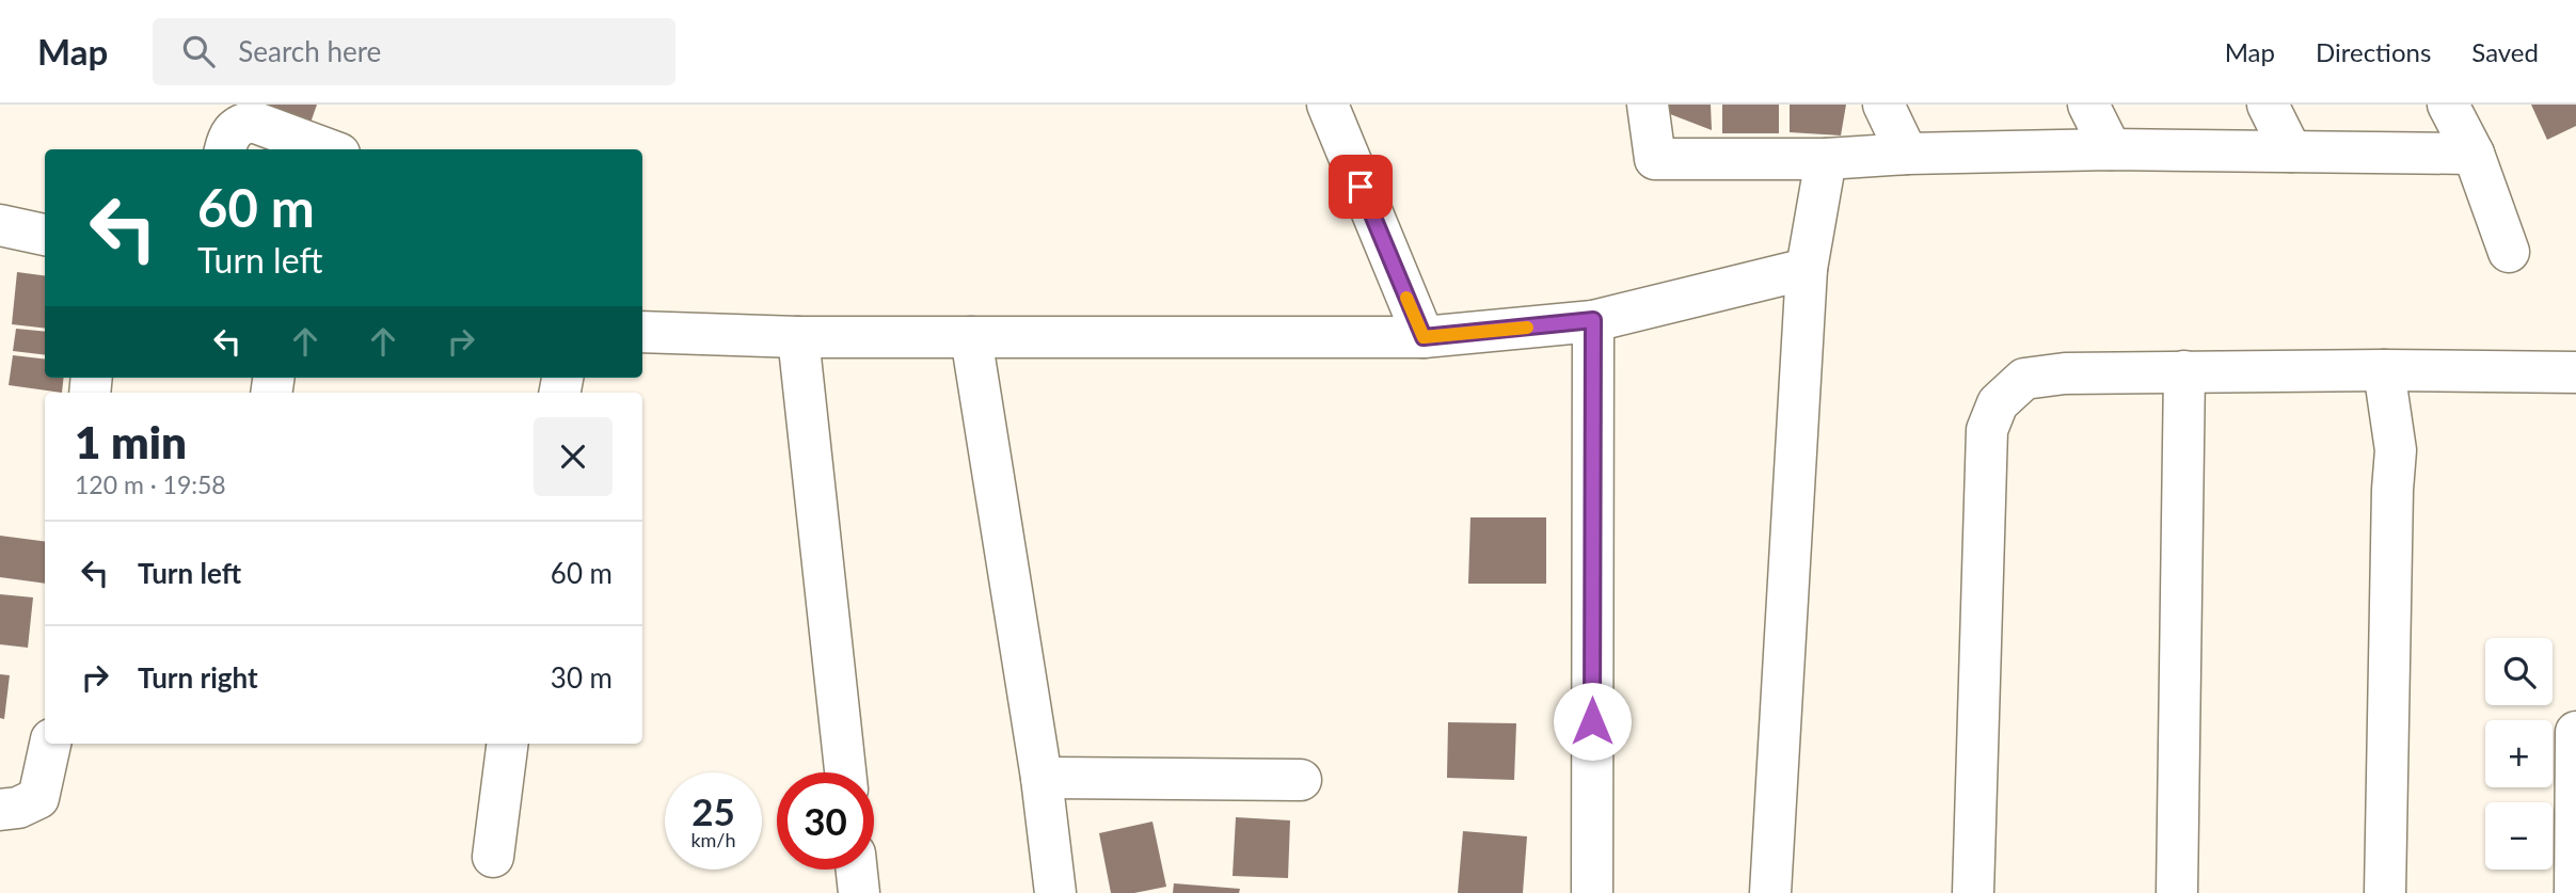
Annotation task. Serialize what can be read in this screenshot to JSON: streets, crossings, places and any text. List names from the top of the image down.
{
  "page": {
    "header": "Map",
    "search": "Search here",
    "nav": ["Map", "Directions", "Saved"],
    "turn": ["60 m", "Turn left"],
    "heading": ["1 min", "120 m · 19:58"],
    "list": [
      {
        "name": "Turn left",
        "value": "60 m"
      },
      {
        "name": "Turn right",
        "value": "30 m"
      }
    ],
    "map_buttons": ["+", "−"],
    "speed": "25 km/h",
    "limit": "30"
  }
}
